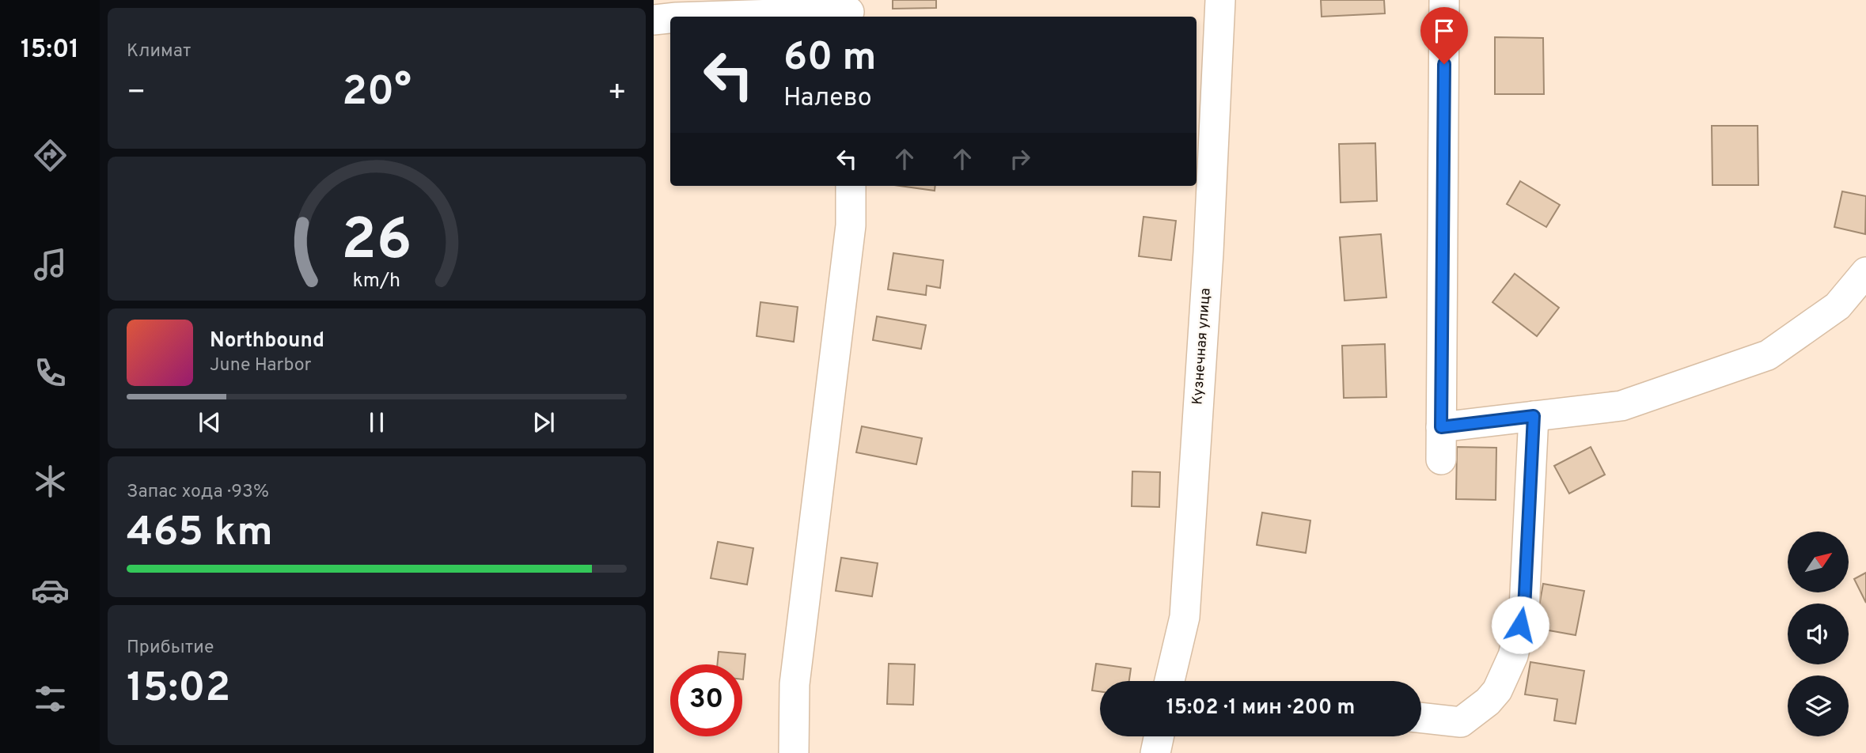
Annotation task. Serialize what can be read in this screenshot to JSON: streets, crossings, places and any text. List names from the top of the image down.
{
  "streets": {
    "street": ["Кузнечная улица"]
  },
  "north": "top right",
  "page": {
    "tabs": "15:01",
    "tile": [
      "Климат",
      ["Запас хода · 93%", "465 km"],
      ["Прибытие", "15:02"]
    ],
    "turn": ["60 m", "Налево"],
    "heat": ["−", "20°", "+"],
    "song": ["Northbound", "June Harbor"],
    "limit": "30",
    "trip": "15:02 · 1 мин · 200 m",
    "gauge": ["26", "km/h"]
  }
}
